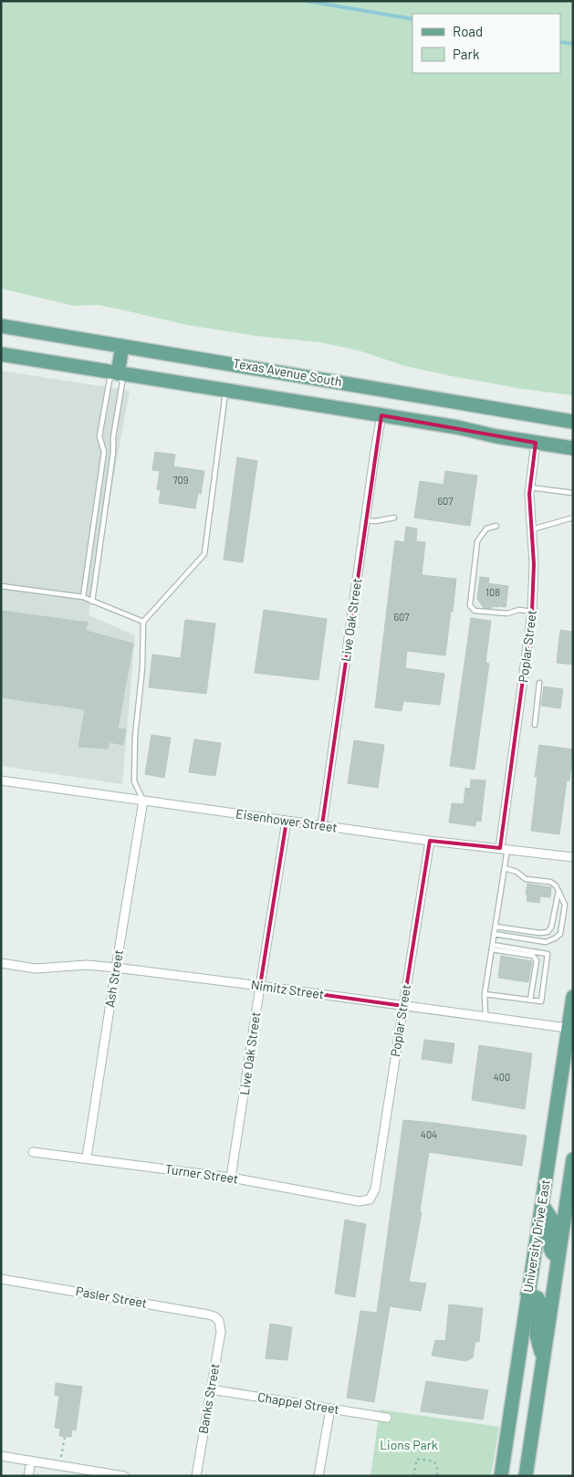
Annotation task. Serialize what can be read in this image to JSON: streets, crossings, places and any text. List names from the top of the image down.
{
  "streets": {
    "main road": ["Texas Avenue South", "University Drive East"],
    "street": [
      "Live Oak Street",
      "Poplar Street",
      "Eisenhower Street",
      "Ash Street",
      "Nimitz Street",
      "Turner Street",
      "Pasler Street",
      "Banks Street",
      "Chappel Street"
    ]
  },
  "crossings": [
    ["Texas Avenue South", "Live Oak Street"],
    ["Texas Avenue South", "Poplar Street"],
    ["Live Oak Street", "Eisenhower Street"],
    ["Live Oak Street", "Nimitz Street"],
    ["Live Oak Street", "Turner Street"],
    ["Poplar Street", "Eisenhower Street"],
    ["Poplar Street", "Nimitz Street"],
    ["Poplar Street", "Turner Street"],
    ["Eisenhower Street", "Ash Street"],
    ["Ash Street", "Nimitz Street"],
    ["Ash Street", "Turner Street"],
    ["Nimitz Street", "University Drive East"],
    ["Pasler Street", "Banks Street"],
    ["Banks Street", "Chappel Street"]
  ],
  "parks": ["Lions Park"],
  "house_numbers": [
    "709",
    "607",
    "108",
    "607",
    "400",
    "404"
  ],
  "legend": ["Road", "Park"]
}
